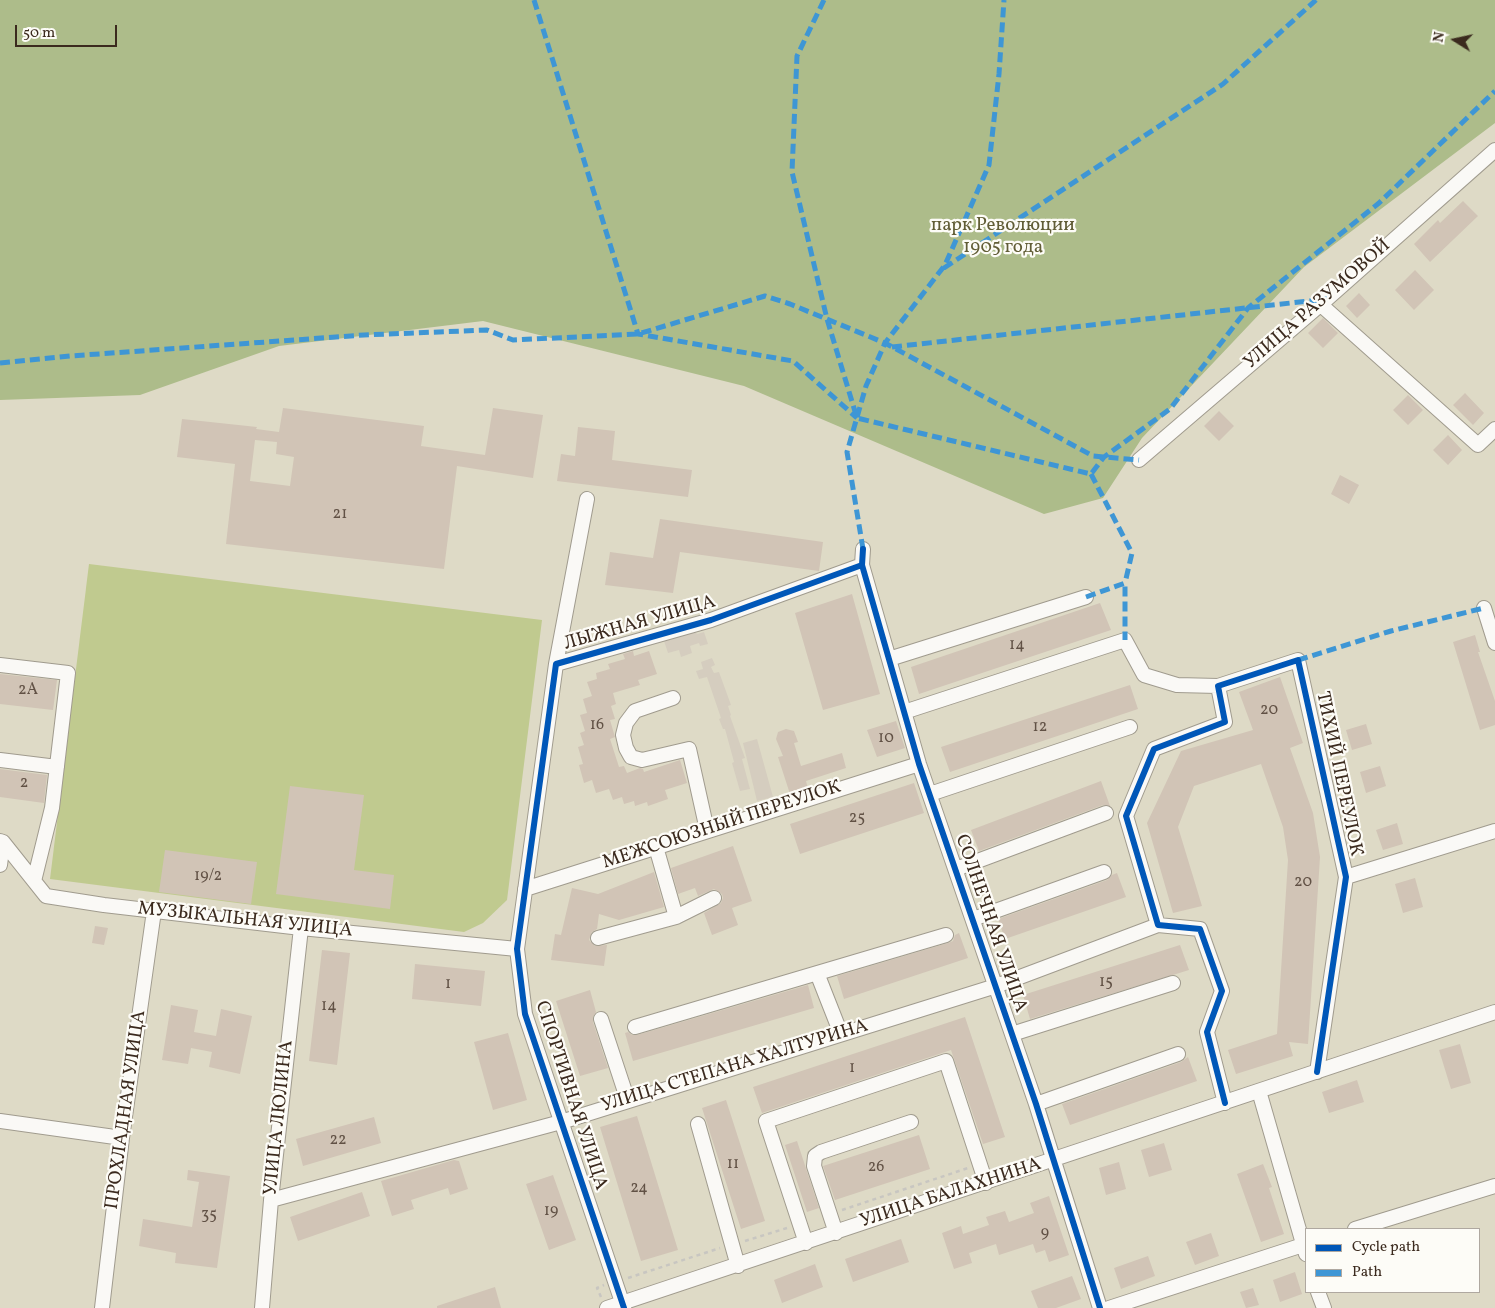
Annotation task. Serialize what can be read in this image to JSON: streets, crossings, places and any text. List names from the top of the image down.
{
  "streets": {
    "street": [
      "УЛИЦА РАЗУМОВОЙ",
      "ЛЫЖНАЯ УЛИЦА",
      "ТИХИЙ ПЕРЕУЛОК",
      "МЕЖСОЮЗНЫЙ ПЕРЕУЛОК",
      "МУЗЫКАЛЬНАЯ УЛИЦА",
      "СОЛНЕЧНАЯ УЛИЦА",
      "УЛИЦА СТЕПАНА ХАЛТУРИНА",
      "СПОРТИВНАЯ УЛИЦА",
      "ПРОХЛАДНАЯ УЛИЦА",
      "УЛИЦА ЛЮЛИНА",
      "УЛИЦА БАЛАХНИНА"
    ]
  },
  "crossings": [
    ["ЛЫЖНАЯ УЛИЦА", "МЕЖСОЮЗНЫЙ ПЕРЕУЛОК"],
    ["ЛЫЖНАЯ УЛИЦА", "СОЛНЕЧНАЯ УЛИЦА"],
    ["ЛЫЖНАЯ УЛИЦА", "СПОРТИВНАЯ УЛИЦА"],
    ["ТИХИЙ ПЕРЕУЛОК", "УЛИЦА БАЛАХНИНА"],
    ["МЕЖСОЮЗНЫЙ ПЕРЕУЛОК", "СОЛНЕЧНАЯ УЛИЦА"],
    ["МЕЖСОЮЗНЫЙ ПЕРЕУЛОК", "СПОРТИВНАЯ УЛИЦА"],
    ["МУЗЫКАЛЬНАЯ УЛИЦА", "СПОРТИВНАЯ УЛИЦА"],
    ["МУЗЫКАЛЬНАЯ УЛИЦА", "ПРОХЛАДНАЯ УЛИЦА"],
    ["МУЗЫКАЛЬНАЯ УЛИЦА", "УЛИЦА ЛЮЛИНА"],
    ["СОЛНЕЧНАЯ УЛИЦА", "УЛИЦА СТЕПАНА ХАЛТУРИНА"],
    ["СОЛНЕЧНАЯ УЛИЦА", "УЛИЦА БАЛАХНИНА"],
    ["УЛИЦА СТЕПАНА ХАЛТУРИНА", "СПОРТИВНАЯ УЛИЦА"],
    ["УЛИЦА СТЕПАНА ХАЛТУРИНА", "УЛИЦА ЛЮЛИНА"],
    ["СПОРТИВНАЯ УЛИЦА", "УЛИЦА БАЛАХНИНА"]
  ],
  "parks": ["парк Революции 1905 года"],
  "house_numbers": [
    "21",
    "14",
    "2А",
    "20",
    "16",
    "12",
    "10",
    "2",
    "25",
    "19/2",
    "20",
    "15",
    "1",
    "14",
    "1",
    "22",
    "11",
    "26",
    "24",
    "19",
    "35",
    "9"
  ],
  "legend": ["Cycle path", "Path"],
  "scale_bar": "50 m",
  "north": "left"
}
